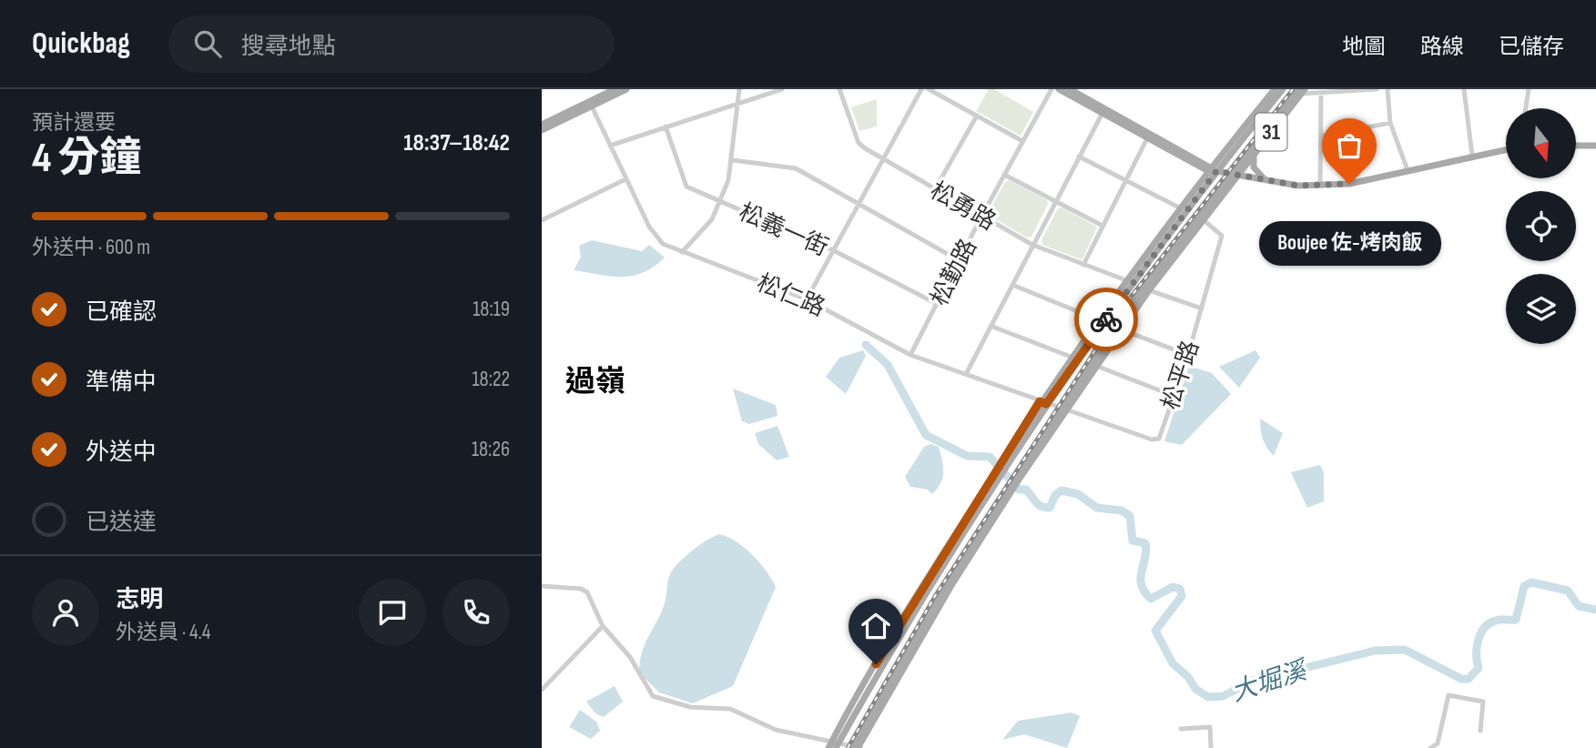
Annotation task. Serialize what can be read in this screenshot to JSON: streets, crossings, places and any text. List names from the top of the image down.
{
  "streets": {
    "main road": ["31"],
    "street": [
      "松勇路",
      "松義一街",
      "松勤路",
      "松仁路",
      "松平路"
    ]
  },
  "crossings": [
    ["31", "松勇路"],
    ["31", "松仁路"],
    ["31", "松平路"],
    ["松勇路", "松勤路"],
    ["松義一街", "松勤路"],
    ["松勤路", "松仁路"],
    ["松仁路", "松平路"]
  ],
  "districts": ["過嶺"],
  "water": ["大堀溪"],
  "places": ["Boujee 佐-烤肉飯"],
  "north": "bottom",
  "page": {
    "header": "Quickbag",
    "search": "搜尋地點",
    "nav": ["地圖", "路線", "已儲存"],
    "heading": ["4 分鐘", "預計還要", "18:37–18:42"],
    "panel": ["志明", "外送員 · 4.4"],
    "bar": "外送中 · 600 m",
    "bubble": "Boujee 佐-烤肉飯",
    "list": [
      ["已確認", "18:19"],
      ["準備中", "18:22"],
      ["外送中", "18:26"],
      "已送達"
    ]
  }
}
